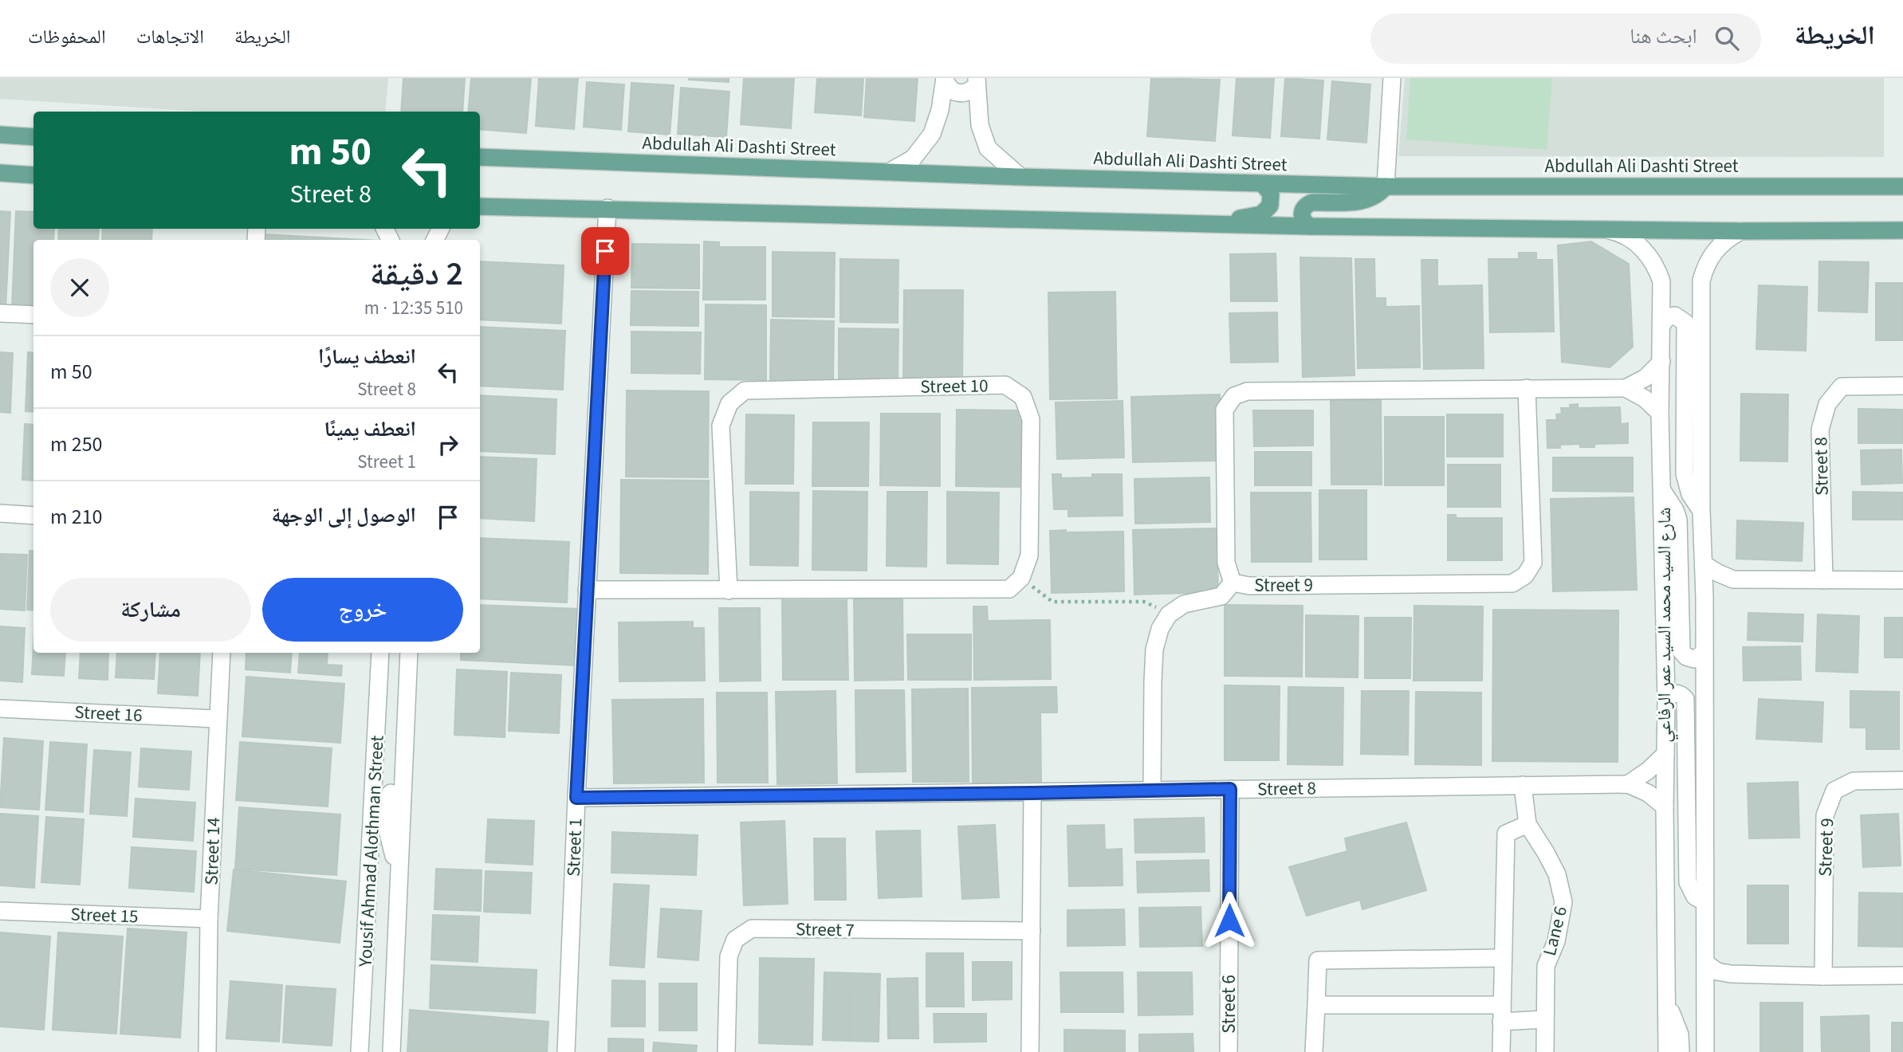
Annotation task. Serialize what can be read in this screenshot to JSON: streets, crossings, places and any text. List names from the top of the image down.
{
  "streets": {
    "main road": ["Abdullah Ali Dashti Street"],
    "street": [
      "Street 10",
      "Street 8",
      "Street 9",
      "شارع السيد محمد السيد عمر الرفاعي",
      "Street 16",
      "Street 1",
      "Street 14",
      "Yousif Ahmad Alothman Street",
      "Street 15",
      "Street 7",
      "Lane 6",
      "Street 6"
    ]
  },
  "crossings": [
    ["Street 8", "شارع السيد محمد السيد عمر الرفاعي"],
    ["Street 8", "Street 1"],
    ["Street 8", "Lane 6"],
    ["Street 8", "Street 6"],
    ["Street 9", "شارع السيد محمد السيد عمر الرفاعي"],
    ["Street 16", "Street 14"],
    ["Street 14", "Street 15"]
  ],
  "page": {
    "header": "الخريطة",
    "search": "ابحث هنا",
    "nav": ["الخريطة", "الاتجاهات", "المحفوظات"],
    "turn": ["50 m", "Street 8"],
    "heading": ["2 دقيقة", "510 m · 12:35"],
    "list": [
      {
        "name": "انعطف يسارًا",
        "note": "Street 8",
        "value": "50 m"
      },
      {
        "name": "انعطف يمينًا",
        "note": "Street 1",
        "value": "250 m"
      },
      {
        "name": "الوصول إلى الوجهة",
        "value": "210 m"
      }
    ],
    "buttons": ["خروج", "مشاركة"]
  }
}
